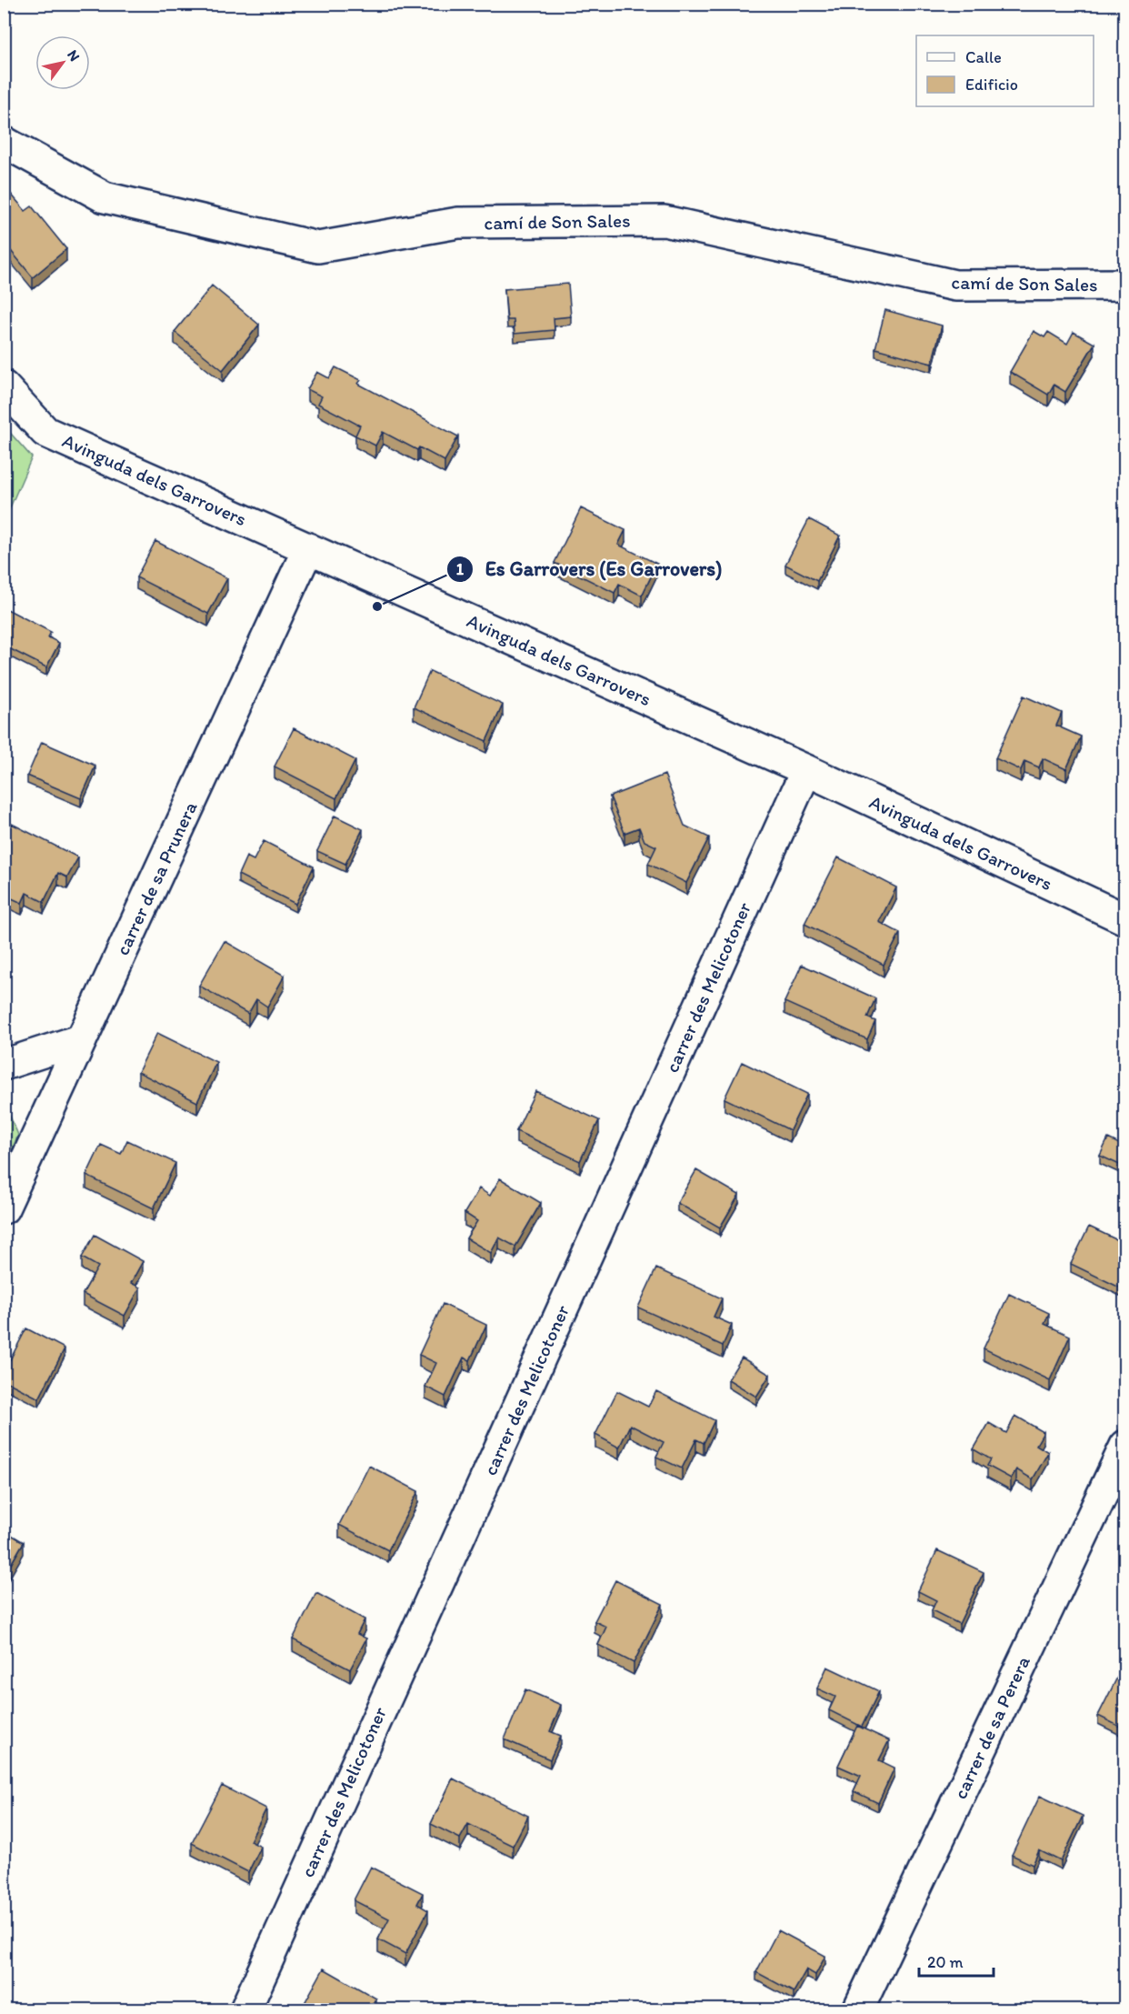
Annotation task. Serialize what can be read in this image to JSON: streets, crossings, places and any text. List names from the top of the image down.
{
  "streets": {
    "street": [
      "camí de Son Sales",
      "Avinguda dels Garrovers",
      "carrer de sa Prunera",
      "carrer des Melicotoner",
      "carrer de sa Perera"
    ]
  },
  "crossings": [
    ["Avinguda dels Garrovers", "carrer de sa Prunera"],
    ["Avinguda dels Garrovers", "carrer des Melicotoner"]
  ],
  "places": ["Es Garrovers (Es Garrovers)"],
  "legend": ["Calle", "Edificio"],
  "scale_bar": "20 m",
  "north": "top right"
}
